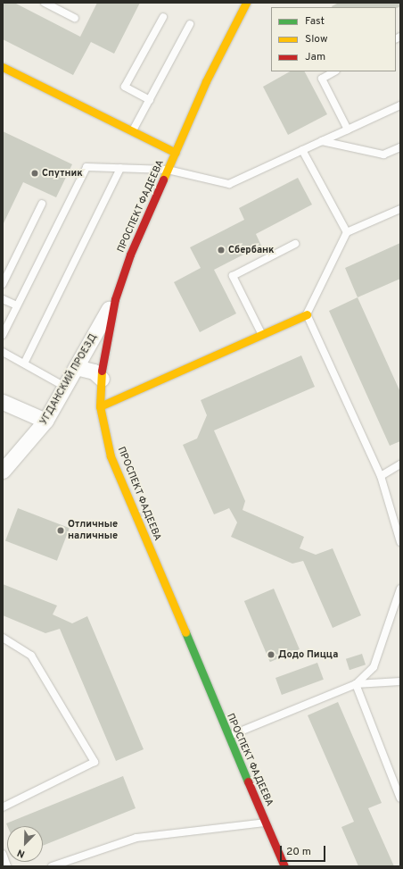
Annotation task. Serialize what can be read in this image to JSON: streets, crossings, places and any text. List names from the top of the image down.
{
  "streets": {
    "street": ["ПРОСПЕКТ ФАДЕЕВА", "УГДАНСКИЙ ПРОЕЗД"]
  },
  "crossings": [
    ["ПРОСПЕКТ ФАДЕЕВА", "УГДАНСКИЙ ПРОЕЗД"]
  ],
  "places": [
    "Спутник",
    "Сбербанк",
    "Отличные наличные",
    "Додо Пицца"
  ],
  "legend": ["Fast", "Slow", "Jam"],
  "scale_bar": "20 m",
  "north": "bottom left"
}
